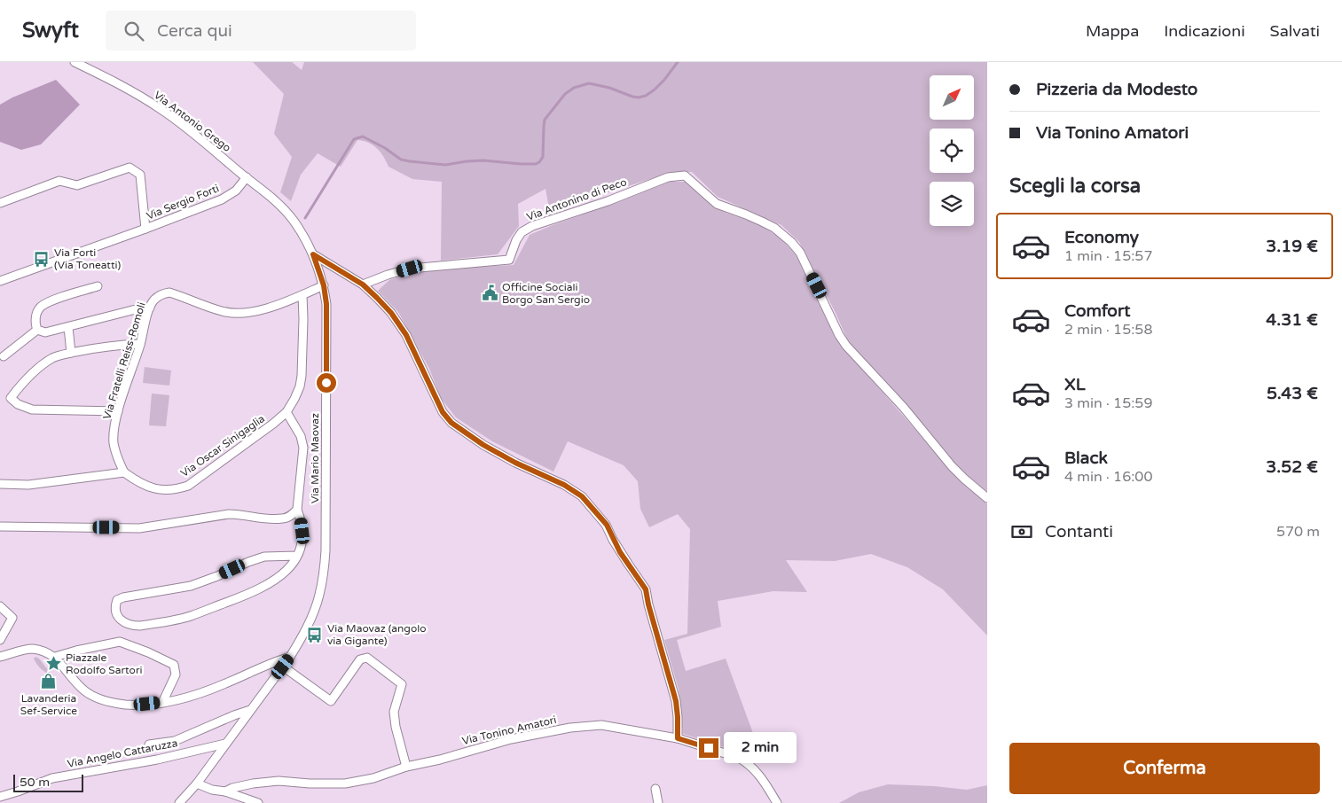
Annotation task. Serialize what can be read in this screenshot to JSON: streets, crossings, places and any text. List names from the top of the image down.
{
  "streets": {
    "street": [
      "Via Antonio Grego",
      "Via Antonino di Peco",
      "Via Sergio Forti",
      "Via Fratelli Reiss-Romoli",
      "Via Oscar Sinigaglia",
      "Via Mario Maovaz",
      "Via Tonino Amatori",
      "Via Angelo Cattaruzza"
    ]
  },
  "crossings": [
    ["Via Antonio Grego", "Via Sergio Forti"],
    ["Via Antonio Grego", "Via Mario Maovaz"],
    ["Via Sergio Forti", "Via Mario Maovaz"],
    ["Via Fratelli Reiss-Romoli", "Via Oscar Sinigaglia"],
    ["Via Fratelli Reiss-Romoli", "Via Mario Maovaz"],
    ["Via Mario Maovaz", "Via Angelo Cattaruzza"]
  ],
  "places": {
    "bus stop": ["Via Forti (Via Toneatti)", "Via Maovaz (angolo via Gigante)"],
    "public building": ["Officine Sociali Borgo San Sergio"],
    "place": ["Piazzale Rodolfo Sartori"],
    "shop": ["Lavanderia Sef-Service"]
  },
  "scale_bar": "50 m",
  "north": "top right",
  "page": {
    "header": "Swyft",
    "search": "Cerca qui",
    "nav": ["Mappa", "Indicazioni", "Salvati"],
    "banner": ["Pizzeria da Modesto", "Via Tonino Amatori"],
    "heading": "Scegli la corsa",
    "list": [
      {
        "name": "Economy",
        "note": "1 min · 15:57",
        "value": "3.19 €"
      },
      {
        "name": "Comfort",
        "note": "2 min · 15:58",
        "value": "4.31 €"
      },
      {
        "name": "XL",
        "note": "3 min · 15:59",
        "value": "5.43 €"
      },
      {
        "name": "Black",
        "note": "4 min · 16:00",
        "value": "3.52 €"
      }
    ],
    "pay": ["Contanti", "570 m"],
    "bubble": "2 min",
    "buttons": "Conferma",
    "scale": "50 m"
  }
}
